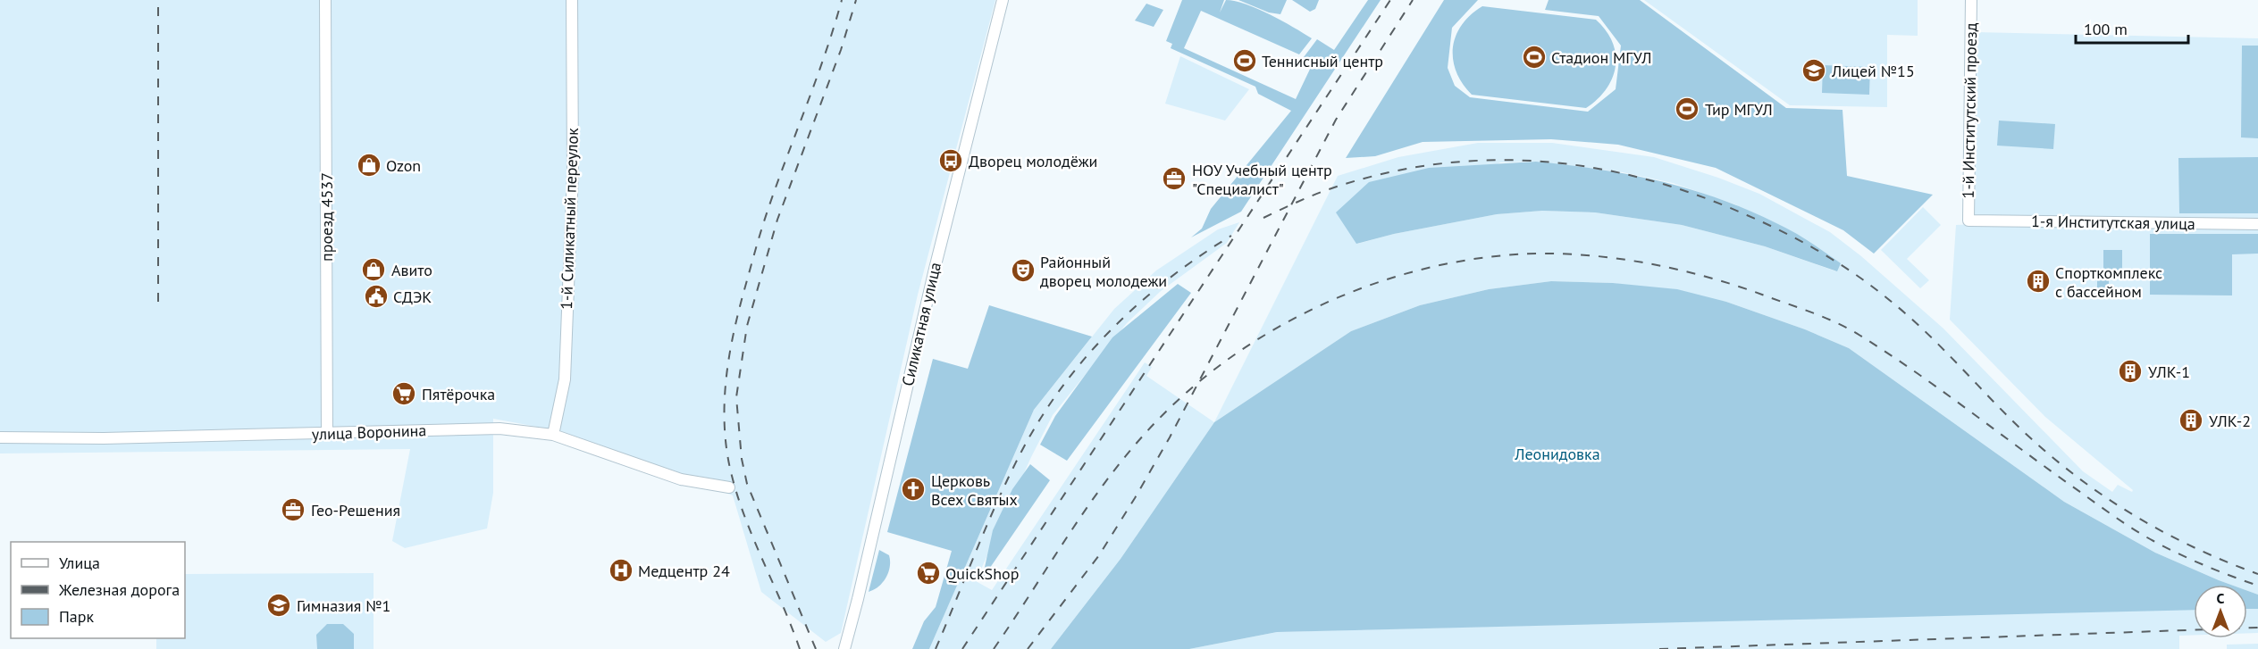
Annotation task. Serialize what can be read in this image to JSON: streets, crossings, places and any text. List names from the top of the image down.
{
  "streets": {
    "street": [
      "1-й Институтский проезд",
      "проезд 4537",
      "1-й Силикатный переулок",
      "1-я Институтская улица",
      "Силикатная улица",
      "улица Воронина"
    ]
  },
  "crossings": [
    ["1-й Институтский проезд", "1-я Институтская улица"],
    ["проезд 4537", "улица Воронина"],
    ["1-й Силикатный переулок", "улица Воронина"]
  ],
  "parks": ["Леонидовка"],
  "places": {
    "sports": ["Стадион МГУЛ", "Теннисный центр", "Тир МГУЛ"],
    "school or university": ["Лицей №15", "Гимназия №1"],
    "bus stop": ["Дворец молодёжи"],
    "shop": ["Ozon", "Авито"],
    "office": ["НОУ Учебный центр \"Специалист\"", "Гео-Решения"],
    "theatre": ["Районный дворец молодежи"],
    "building": ["Спорткомплекс с бассейном", "УЛК-1", "УЛК-2"],
    "public building": ["СДЭК"],
    "supermarket": ["Пятёрочка", "QuickShop"],
    "church": ["Церковь Всех Святых"],
    "hospital": ["Медцентр 24"]
  },
  "legend": ["Улица", "Железная дорога", "Парк"],
  "scale_bar": "100 m",
  "north": "top"
}
